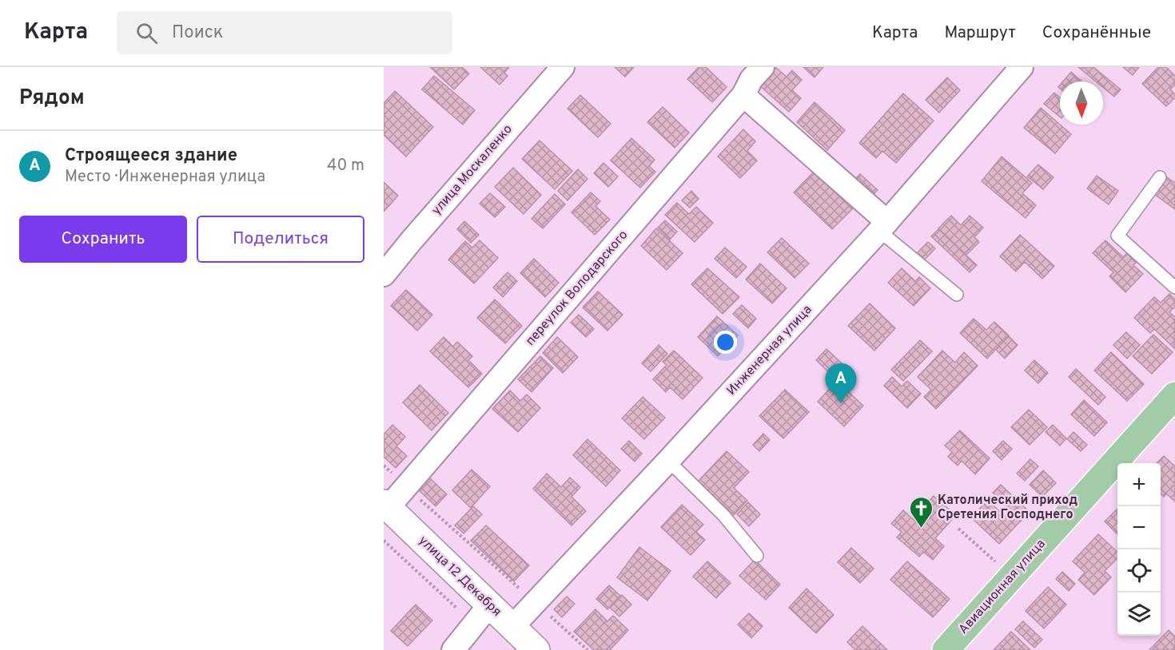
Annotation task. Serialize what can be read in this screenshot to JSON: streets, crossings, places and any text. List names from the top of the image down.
{
  "streets": {
    "main road": ["улица 12 Декабря", "Авиационная улица"],
    "street": ["улица Москаленко", "переулок Володарского", "Инженерная улица"]
  },
  "crossings": [
    ["переулок Володарского", "улица 12 Декабря"],
    ["Инженерная улица", "улица 12 Декабря"]
  ],
  "places": {
    "church": ["Католический приход Сретения Господнего"]
  },
  "north": "bottom",
  "page": {
    "header": "Карта",
    "search": "Поиск",
    "nav": ["Карта", "Маршрут", "Сохранённые"],
    "heading": "Рядом",
    "list": [
      {
        "mark": "A",
        "name": "Строящееся здание",
        "note": "Место · Инженерная улица",
        "value": "40 m"
      }
    ],
    "buttons": ["Сохранить", "Поделиться"],
    "pins": "A",
    "map_buttons": ["+", "−"]
  }
}
